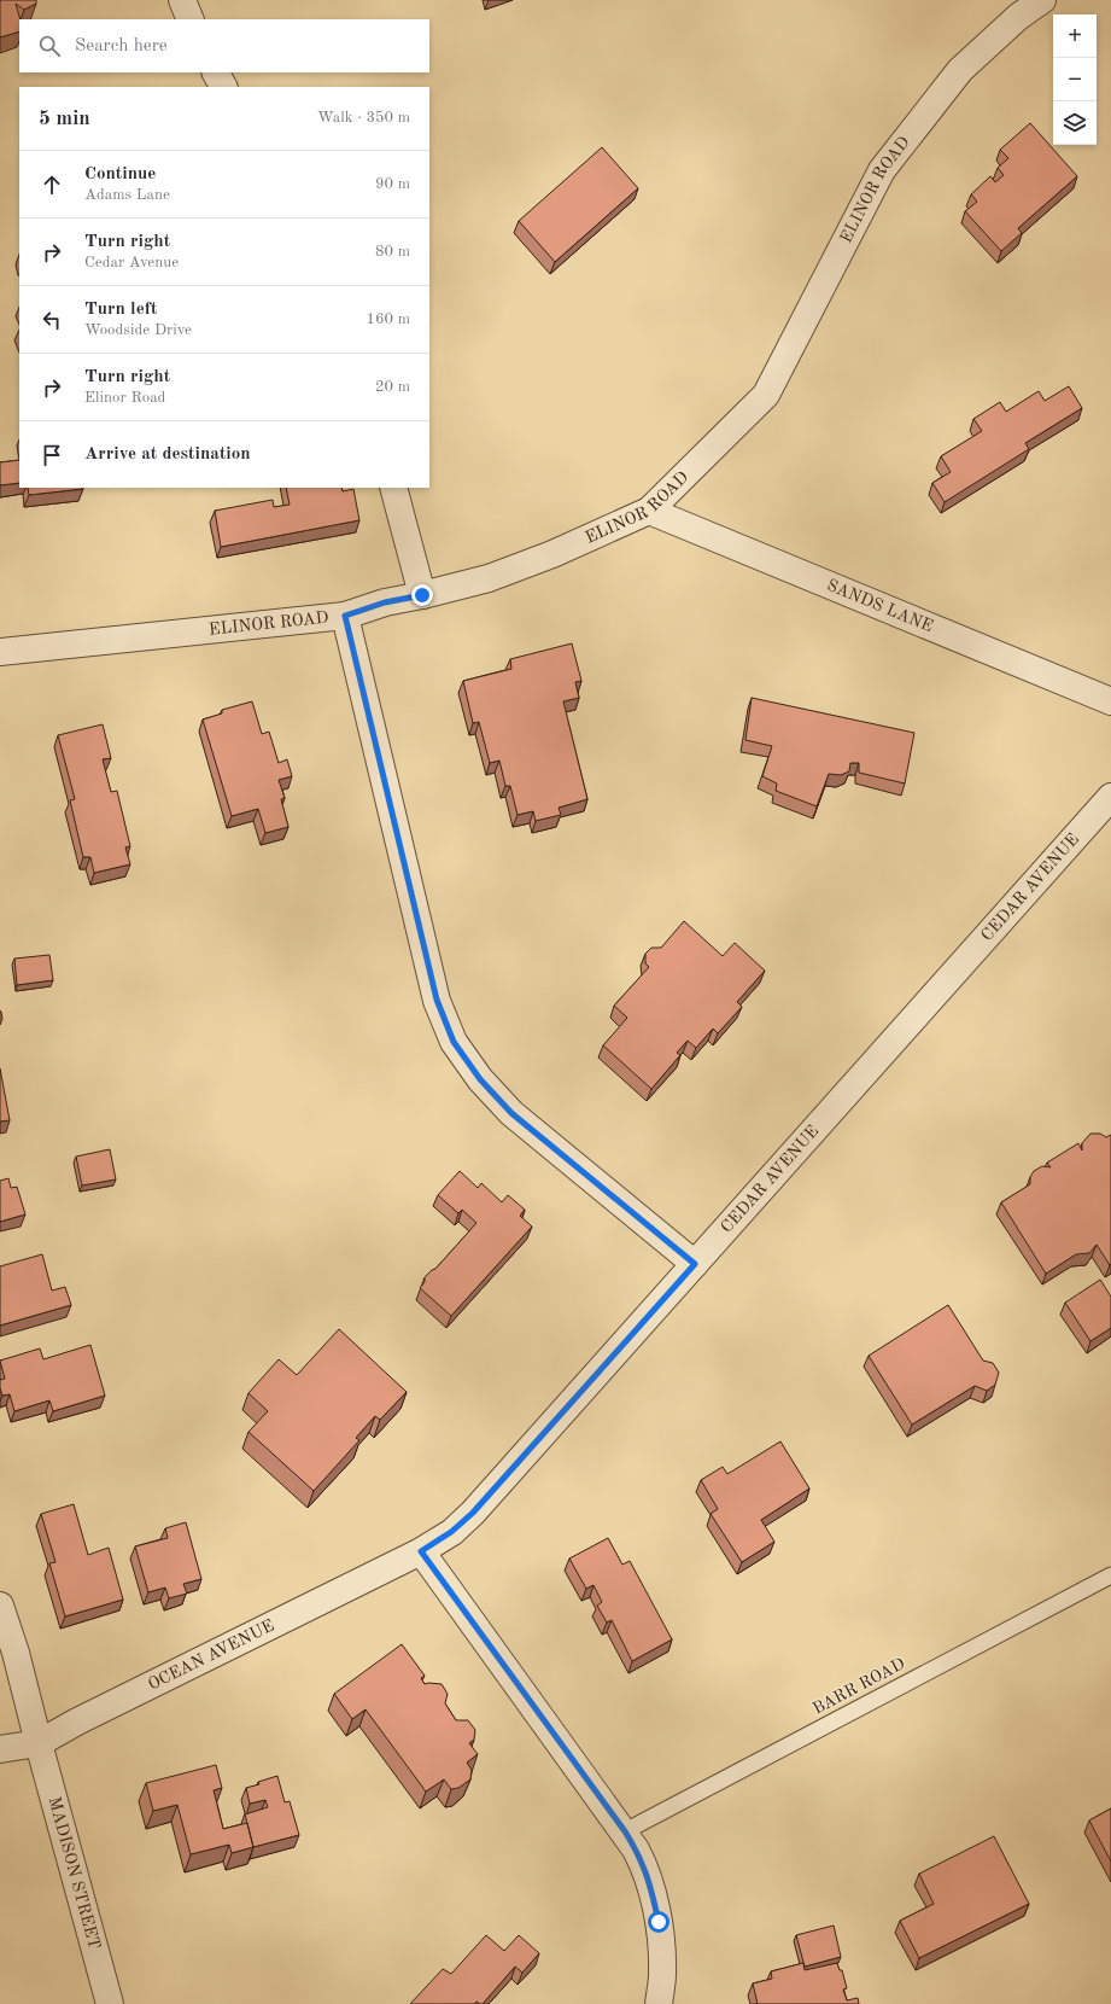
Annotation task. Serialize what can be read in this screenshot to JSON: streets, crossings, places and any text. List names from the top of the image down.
{
  "streets": {
    "street": [
      "ELINOR ROAD",
      "SANDS LANE",
      "CEDAR AVENUE",
      "OCEAN AVENUE",
      "MADISON STREET"
    ],
    "lane": ["BARR ROAD"]
  },
  "crossings": [
    ["ELINOR ROAD", "SANDS LANE"],
    ["CEDAR AVENUE", "OCEAN AVENUE"],
    ["OCEAN AVENUE", "MADISON STREET"]
  ],
  "page": {
    "map_buttons": ["+", "−"],
    "search": "Search here",
    "heading": ["5 min", "Walk · 350 m"],
    "list": [
      ["Continue", "Adams Lane", "90 m"],
      ["Turn right", "Cedar Avenue", "80 m"],
      ["Turn left", "Woodside Drive", "160 m"],
      ["Turn right", "Elinor Road", "20 m"],
      "Arrive at destination"
    ]
  }
}
